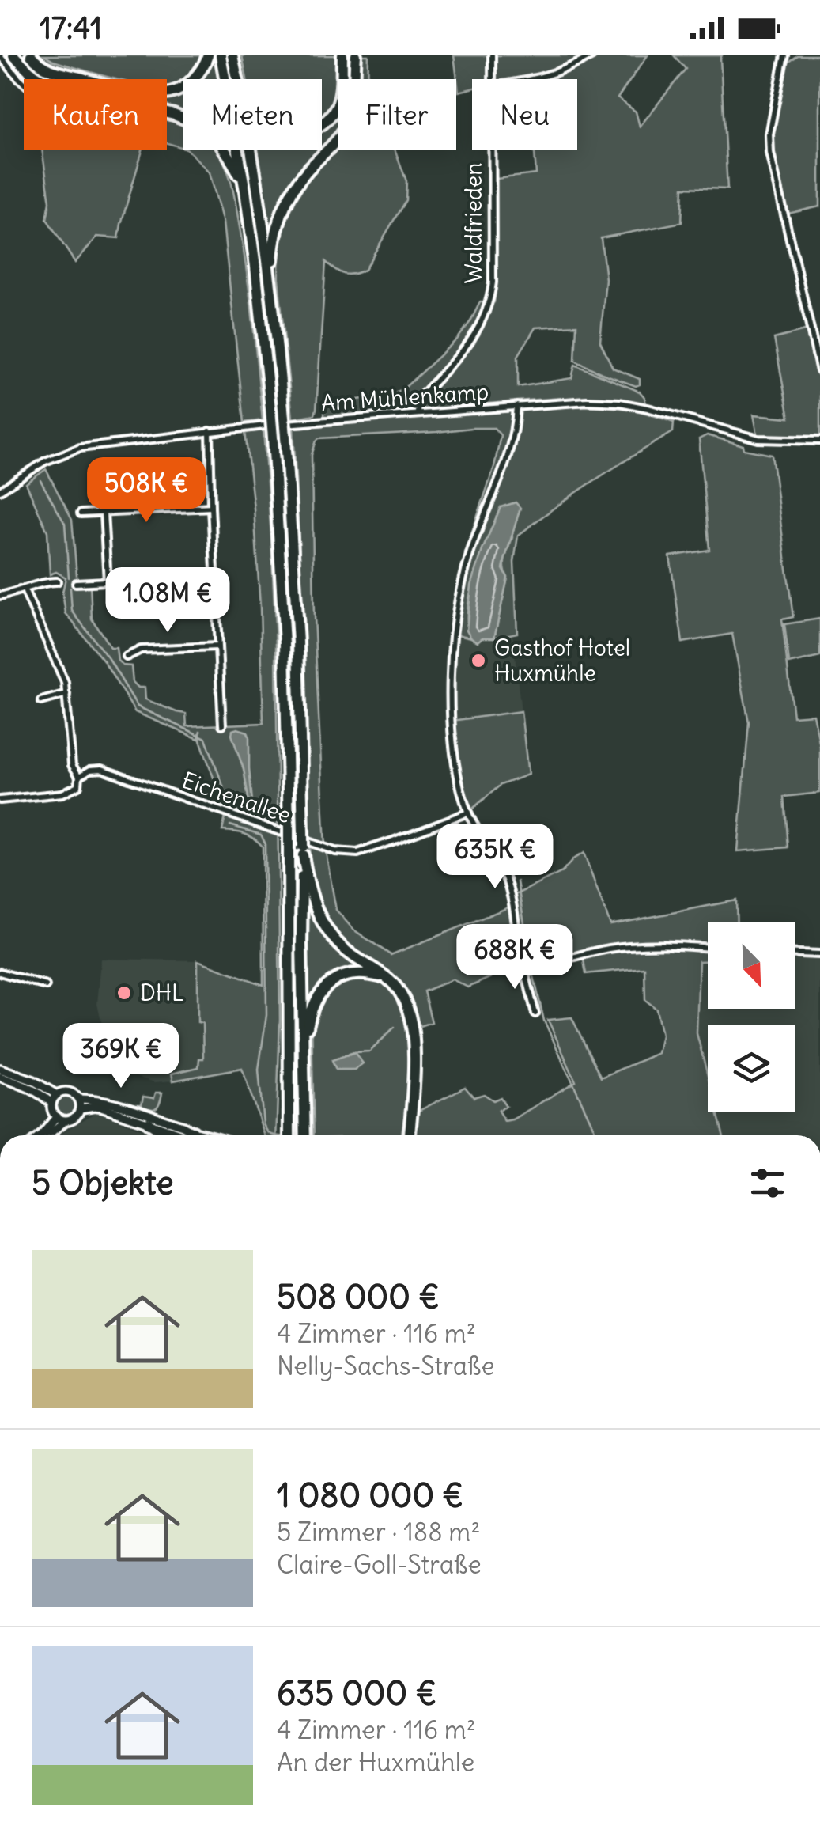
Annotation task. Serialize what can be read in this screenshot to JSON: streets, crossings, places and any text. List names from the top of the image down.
{
  "streets": {
    "street": ["Waldfrieden", "Am Mühlenkamp", "Eichenallee"]
  },
  "crossings": [
    ["Waldfrieden", "Am Mühlenkamp"]
  ],
  "places": ["Gasthof Hotel Huxmühle", "DHL"],
  "north": "bottom right",
  "page": {
    "status": "17:41",
    "chip": [
      "Kaufen",
      "Mieten",
      "Filter",
      "Neu"
    ],
    "price": [
      "508K €",
      "1.08M €",
      "635K €",
      "688K €",
      "369K €"
    ],
    "heading": "5 Objekte",
    "list": [
      {
        "name": "508 000 €",
        "note": "4 Zimmer · 116 m² · Nelly-Sachs-Straße"
      },
      {
        "name": "1 080 000 €",
        "note": "5 Zimmer · 188 m² · Claire-Goll-Straße"
      },
      {
        "name": "635 000 €",
        "note": "4 Zimmer · 116 m² · An der Huxmühle"
      }
    ]
  }
}
